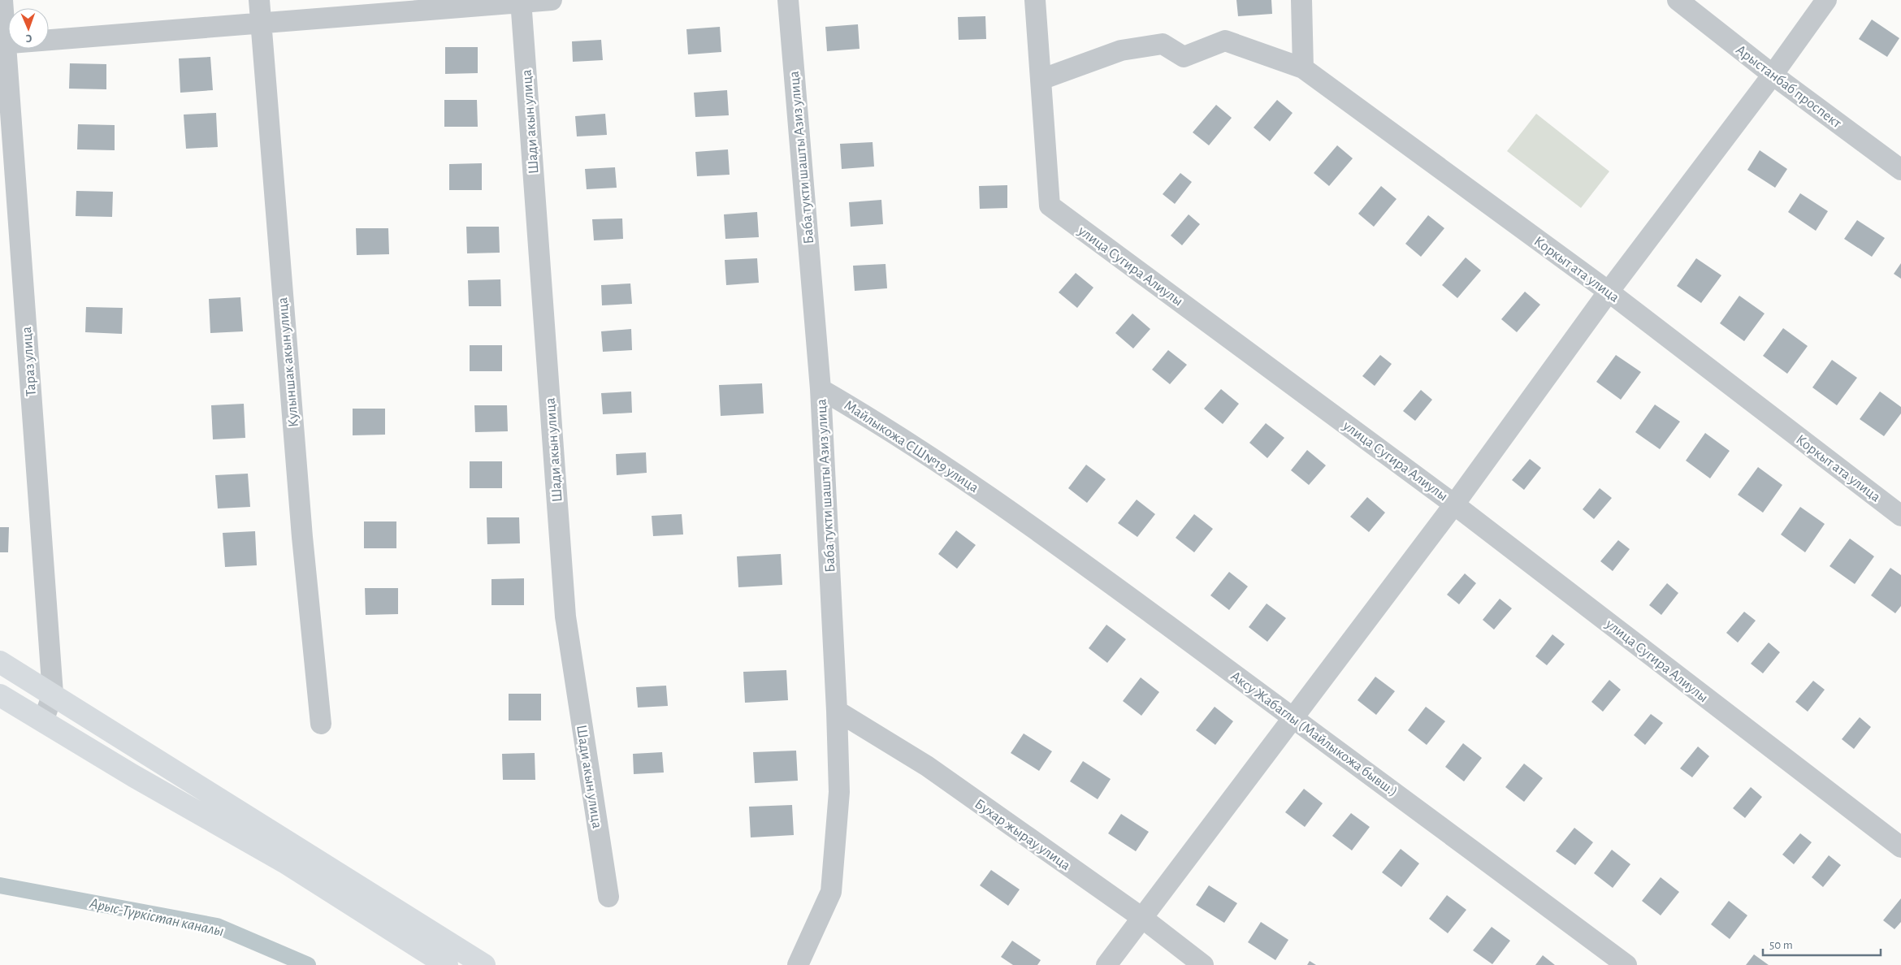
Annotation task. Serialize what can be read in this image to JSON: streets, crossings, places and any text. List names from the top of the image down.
{
  "streets": {
    "street": [
      "Арыстанбаб проспект",
      "Шади акын улица",
      "Баба тукти шашты Азиз улица",
      "улица Сугира Алиулы",
      "Коркыт ата улица",
      "Тараз улица",
      "Кулыншак акын улица",
      "Майлыкожа СШ№19 улица",
      "Аксу Жабаглы (Майлыкожа бывш.)",
      "Бухар жырау улица"
    ]
  },
  "crossings": [
    ["Баба тукти шашты Азиз улица", "Майлыкожа СШ№19 улица"],
    ["Баба тукти шашты Азиз улица", "Бухар жырау улица"],
    ["улица Сугира Алиулы", "Коркыт ата улица"],
    ["Майлыкожа СШ№19 улица", "Аксу Жабаглы (Майлыкожа бывш.)"]
  ],
  "water": ["Арыс-Түркістан каналы"],
  "scale_bar": "50 m",
  "north": "bottom"
}
